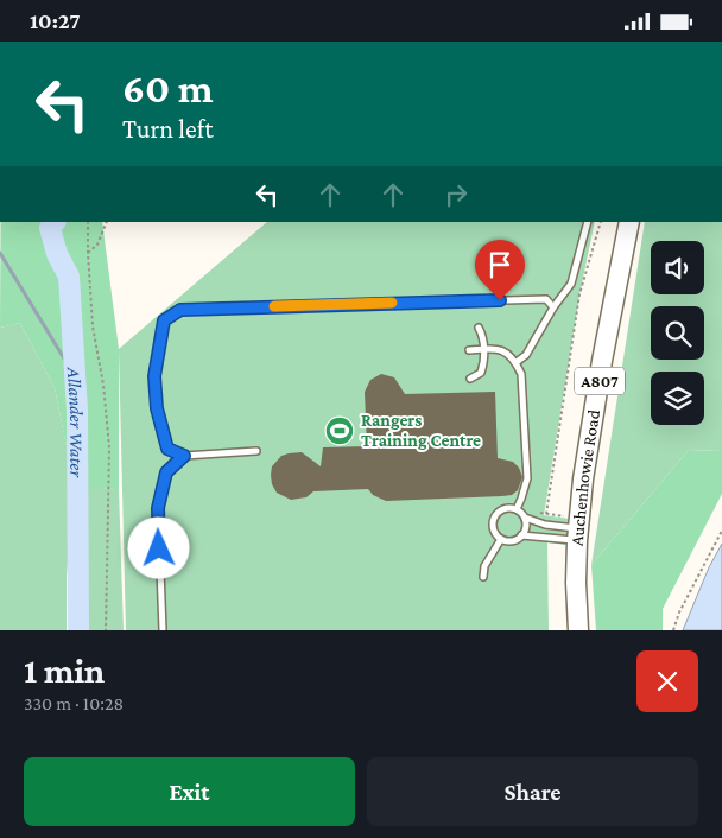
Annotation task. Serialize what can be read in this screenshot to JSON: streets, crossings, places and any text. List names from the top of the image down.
{
  "streets": {
    "main road": ["A807", "Auchenhowie Road"]
  },
  "water": ["Allander Water"],
  "places": {
    "sports": ["Rangers Training Centre"]
  },
  "page": {
    "status": "10:27",
    "turn": ["60 m", "Turn left"],
    "heading": ["1 min", "330 m · 10:28"],
    "buttons": ["Exit", "Share"]
  }
}
